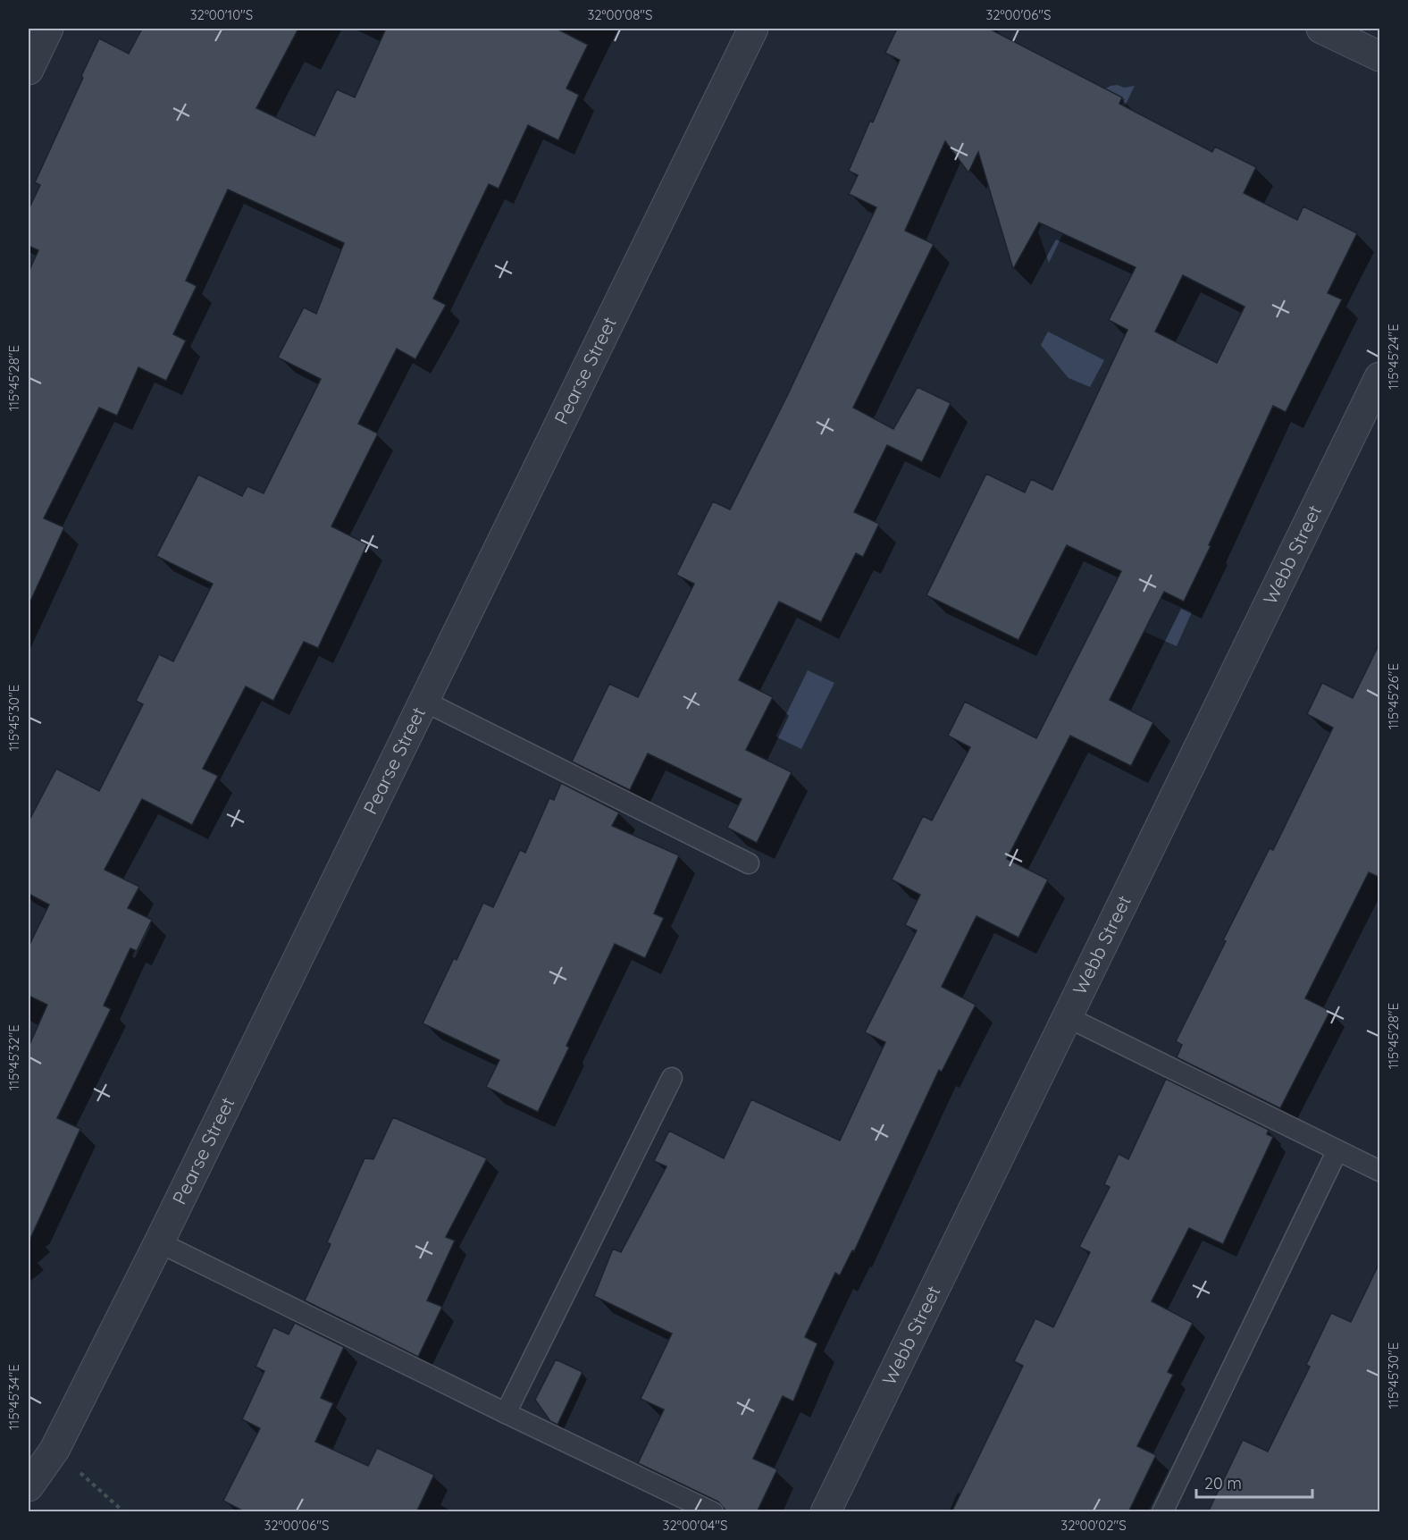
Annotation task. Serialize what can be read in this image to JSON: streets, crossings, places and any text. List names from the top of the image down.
{
  "streets": {
    "street": ["Pearse Street", "Webb Street"]
  },
  "scale_bar": "20 m",
  "coordinates": [
    "32°00'10\"S",
    "32°00'08\"S",
    "32°00'06\"S",
    "115°45'24\"E",
    "115°45'28\"E",
    "115°45'26\"E",
    "115°45'30\"E",
    "115°45'32\"E",
    "115°45'34\"E",
    "32°00'04\"S",
    "32°00'02\"S"
  ]
}
